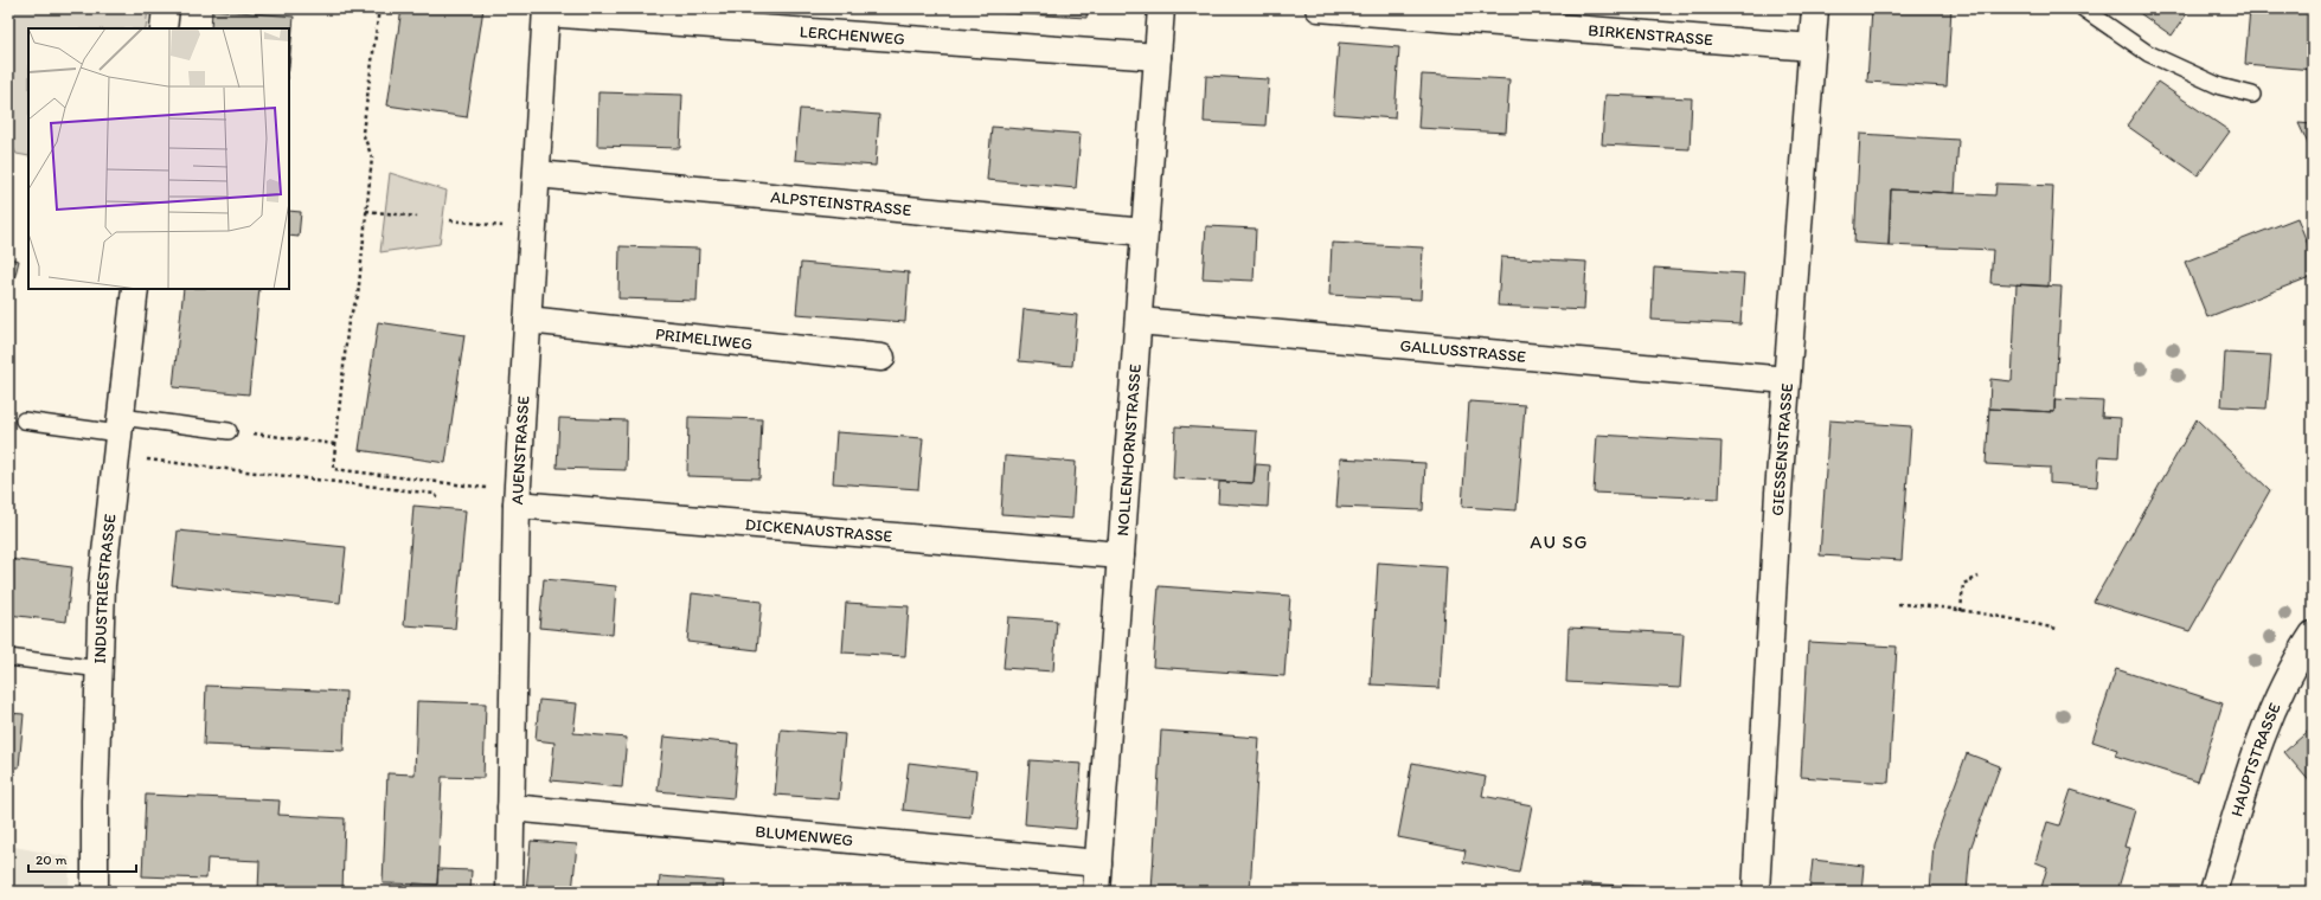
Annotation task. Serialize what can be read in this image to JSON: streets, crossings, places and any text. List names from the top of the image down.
{
  "streets": {
    "street": [
      "BIRKENSTRASSE",
      "LERCHENWEG",
      "ALPSTEINSTRASSE",
      "PRIMELIWEG",
      "GALLUSSTRASSE",
      "AUENSTRASSE",
      "NOLLENHORNSTRASSE",
      "GIESSENSTRASSE",
      "DICKENAUSTRASSE",
      "INDUSTRIESTRASSE",
      "HAUPTSTRASSE",
      "BLUMENWEG"
    ]
  },
  "crossings": [
    ["BIRKENSTRASSE", "GIESSENSTRASSE"],
    ["LERCHENWEG", "AUENSTRASSE"],
    ["LERCHENWEG", "NOLLENHORNSTRASSE"],
    ["ALPSTEINSTRASSE", "AUENSTRASSE"],
    ["ALPSTEINSTRASSE", "NOLLENHORNSTRASSE"],
    ["PRIMELIWEG", "AUENSTRASSE"],
    ["GALLUSSTRASSE", "NOLLENHORNSTRASSE"],
    ["GALLUSSTRASSE", "GIESSENSTRASSE"],
    ["AUENSTRASSE", "DICKENAUSTRASSE"],
    ["AUENSTRASSE", "BLUMENWEG"],
    ["NOLLENHORNSTRASSE", "DICKENAUSTRASSE"],
    ["NOLLENHORNSTRASSE", "BLUMENWEG"]
  ],
  "districts": ["AU SG"],
  "scale_bar": "20 m"
}
